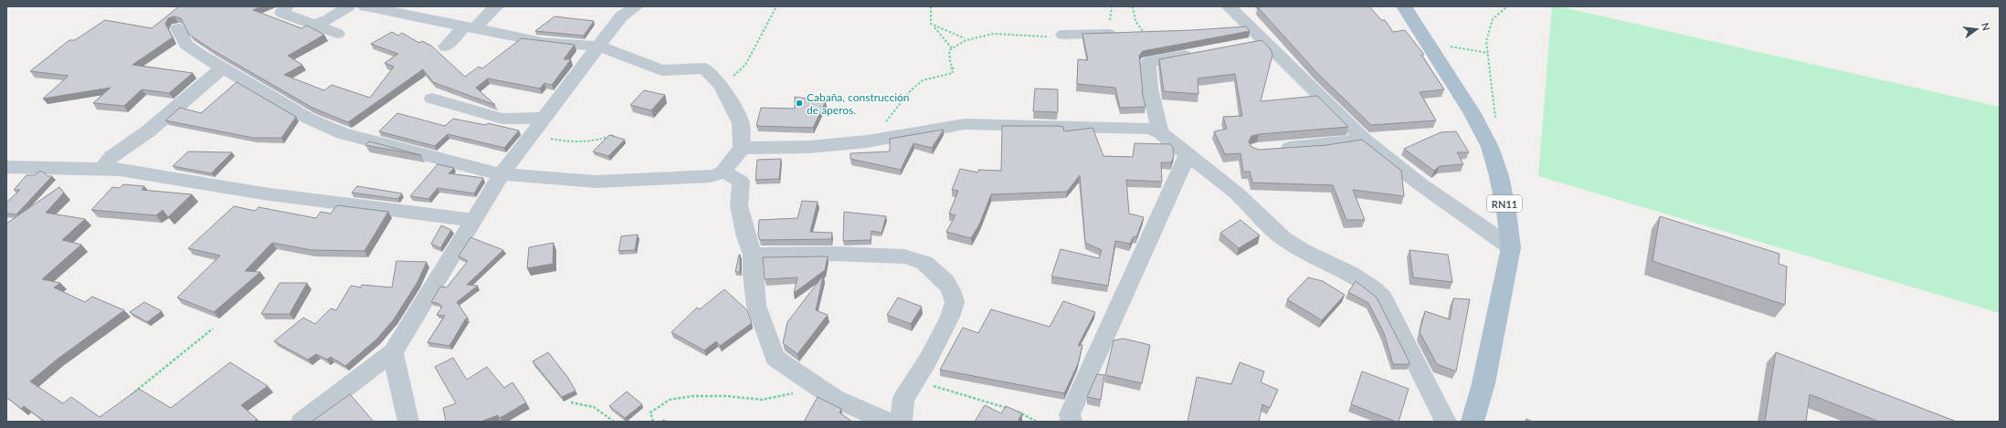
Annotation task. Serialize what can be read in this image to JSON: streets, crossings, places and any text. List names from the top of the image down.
{
  "streets": {
    "main road": ["RN11"]
  },
  "places": ["Cabaña, construcción de aperos."],
  "north": "right"
}
